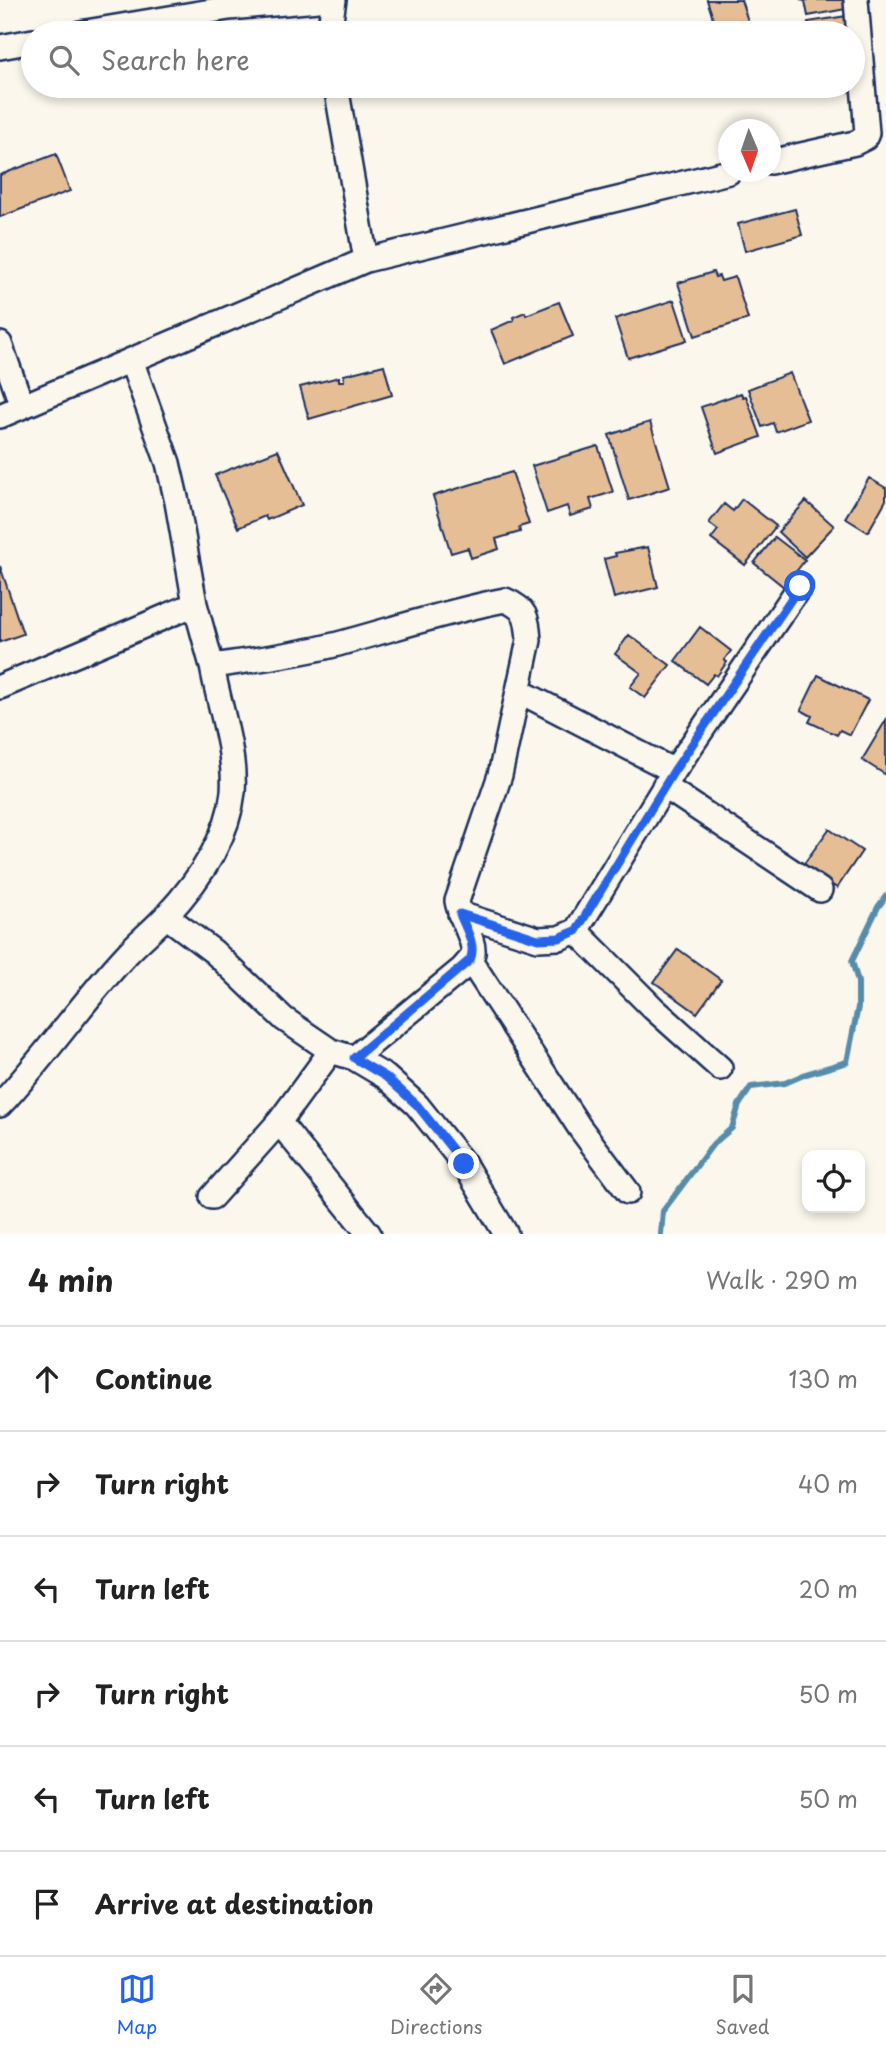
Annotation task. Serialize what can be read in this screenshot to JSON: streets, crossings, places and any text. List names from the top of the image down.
{
  "north": "bottom",
  "page": {
    "search": "Search here",
    "heading": ["4 min", "Walk · 290 m"],
    "list": [
      ["Continue", "130 m"],
      ["Turn right", "40 m"],
      ["Turn left", "20 m"],
      ["Turn right", "50 m"],
      ["Turn left", "50 m"],
      "Arrive at destination"
    ],
    "nav": ["Map", "Directions", "Saved"]
  }
}
